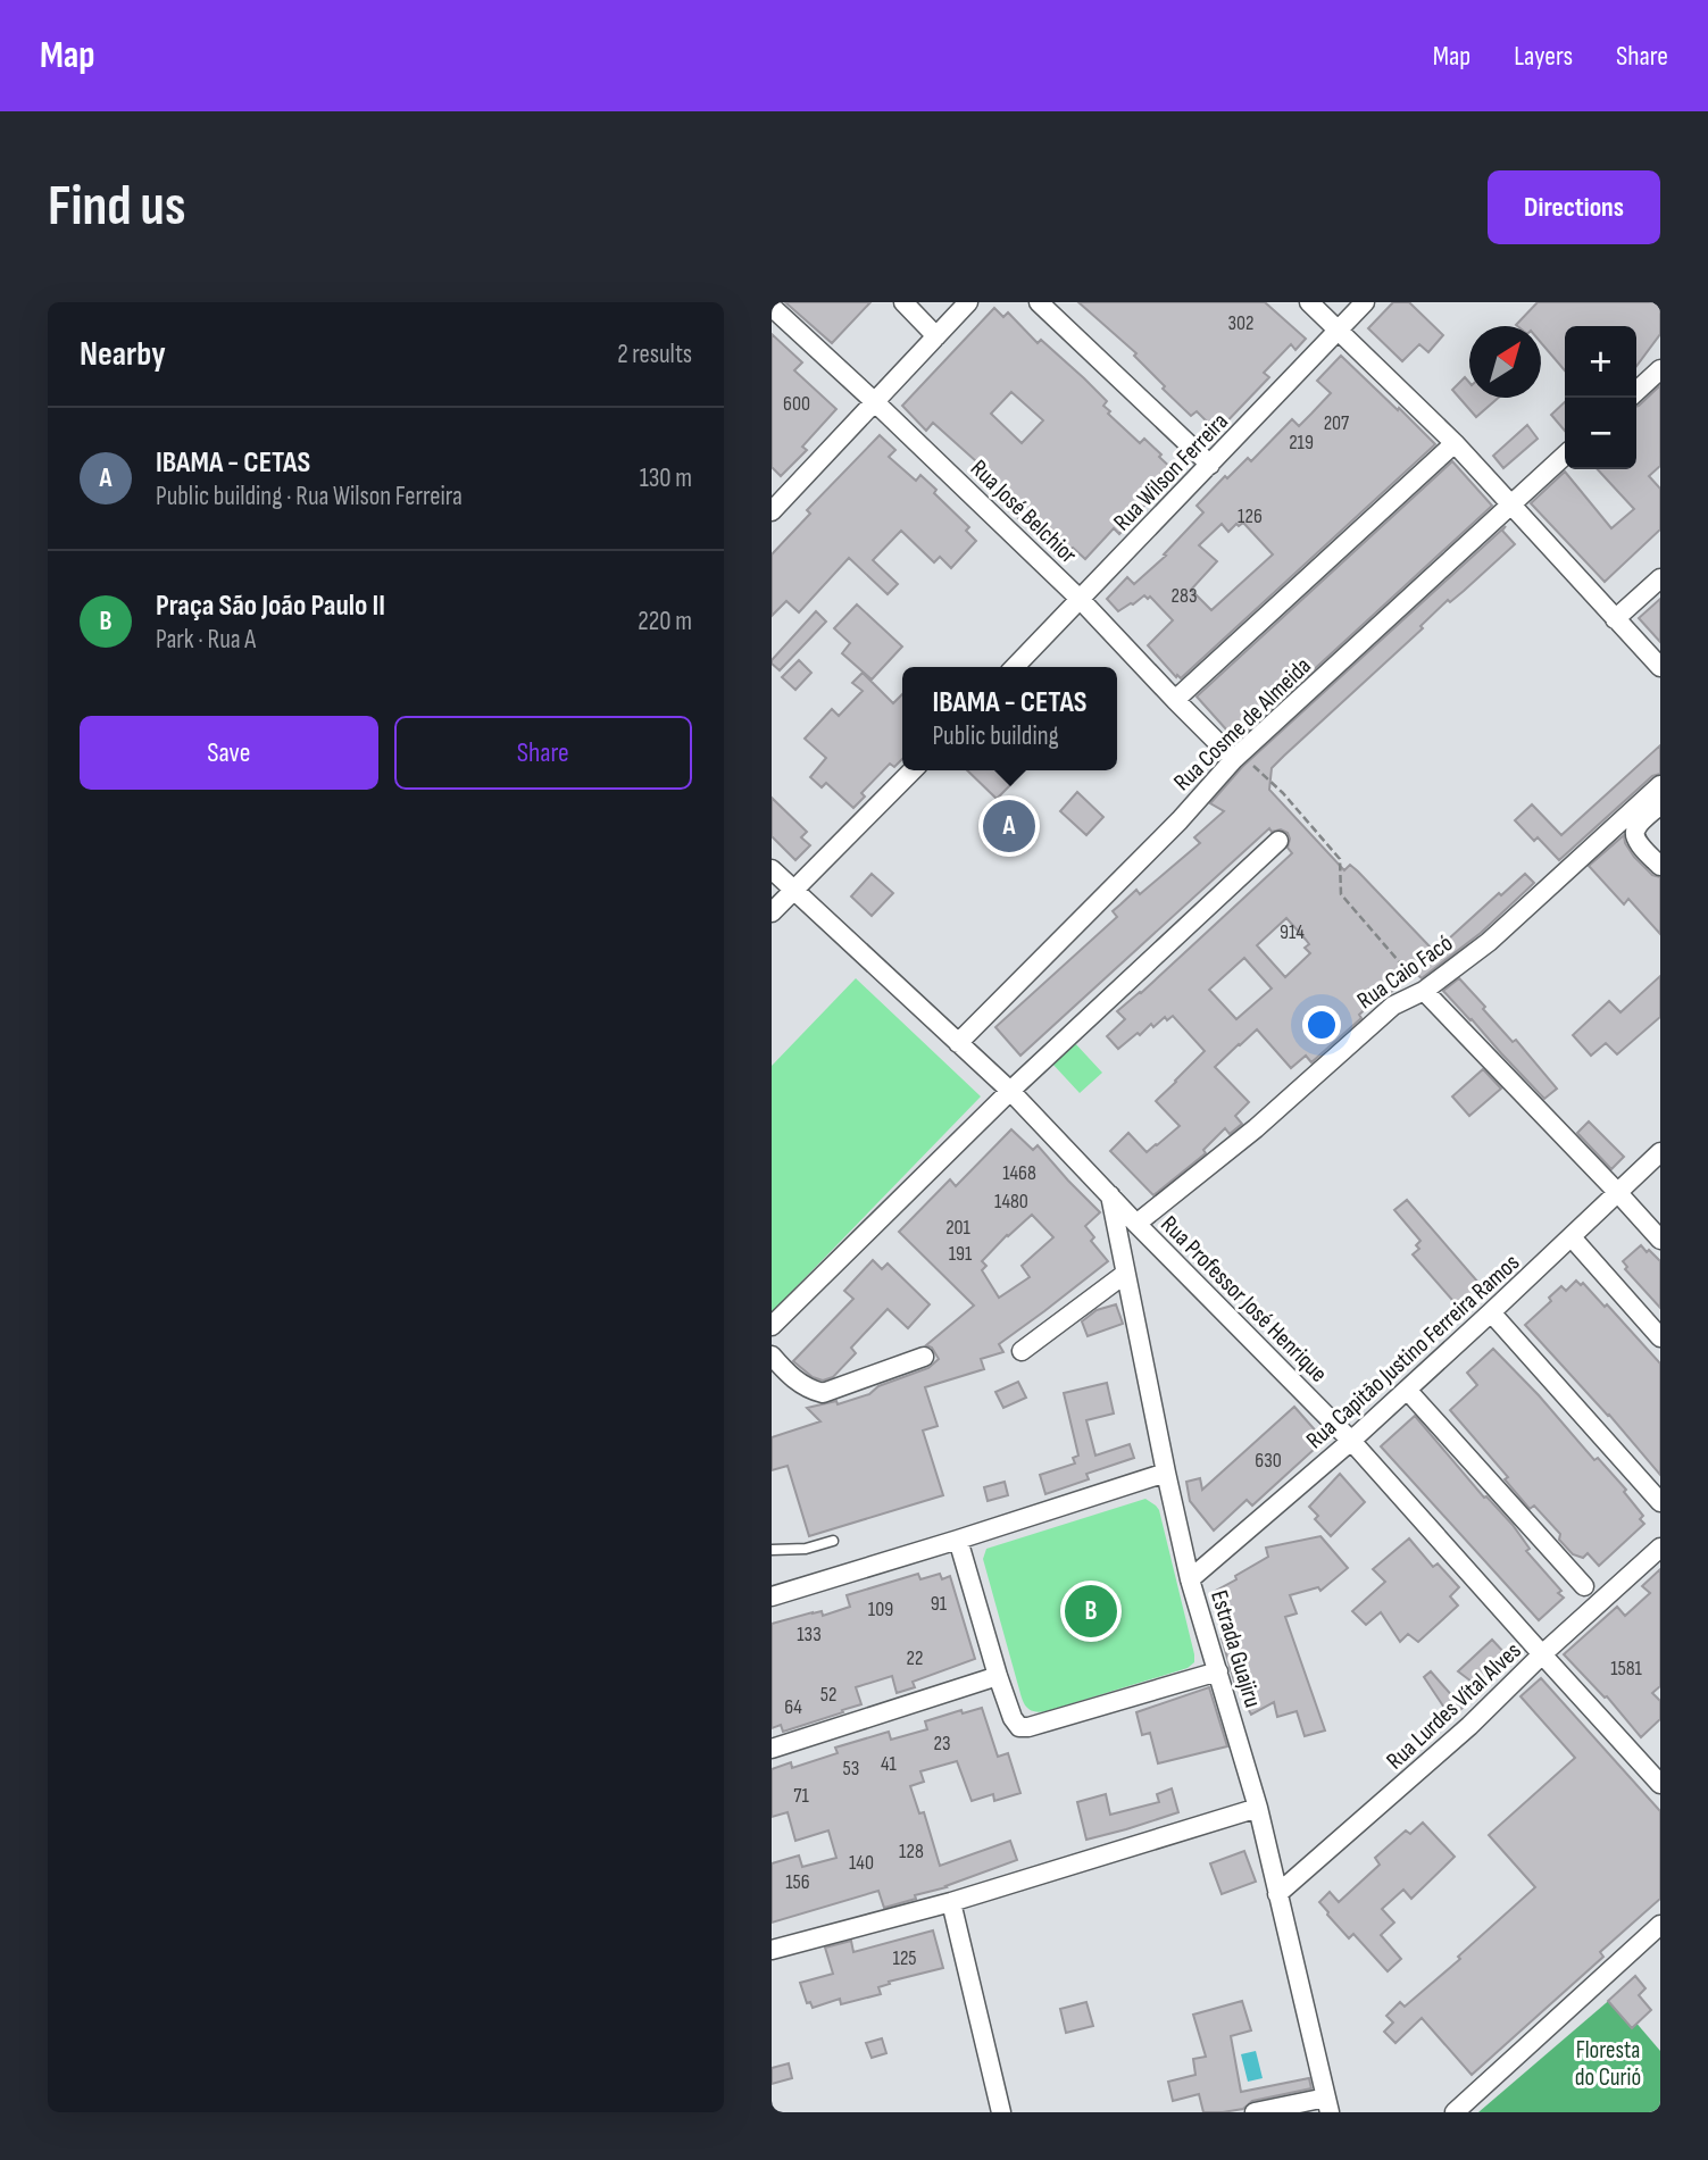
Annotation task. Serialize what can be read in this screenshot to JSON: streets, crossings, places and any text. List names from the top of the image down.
{
  "streets": {
    "street": [
      "Rua Wilson Ferreira",
      "Rua José Belchior",
      "Rua Cosme de Almeida",
      "Rua Caio Facó",
      "Rua Professor José Henrique",
      "Rua Capitão Justino Ferreira Ramos",
      "Estrada Guajiru",
      "Rua Lurdes Vítal Alves"
    ]
  },
  "crossings": [
    ["Rua Wilson Ferreira", "Rua José Belchior"],
    ["Rua José Belchior", "Rua Cosme de Almeida"],
    ["Rua Cosme de Almeida", "Rua Professor José Henrique"],
    ["Rua Caio Facó", "Rua Professor José Henrique"],
    ["Rua Professor José Henrique", "Rua Capitão Justino Ferreira Ramos"],
    ["Rua Professor José Henrique", "Estrada Guajiru"],
    ["Rua Professor José Henrique", "Rua Lurdes Vítal Alves"],
    ["Rua Capitão Justino Ferreira Ramos", "Estrada Guajiru"],
    ["Estrada Guajiru", "Rua Lurdes Vítal Alves"]
  ],
  "parks": ["Floresta do Curió"],
  "house_numbers": [
    "302",
    "600",
    "207",
    "219",
    "126",
    "283",
    "914",
    "1468",
    "1480",
    "201",
    "191",
    "630",
    "91",
    "109",
    "133",
    "22",
    "1581",
    "52",
    "64",
    "23",
    "41",
    "53",
    "71",
    "128",
    "140",
    "156",
    "125"
  ],
  "north": "top right",
  "page": {
    "header": "Map",
    "nav": ["Map", "Layers", "Share"],
    "buttons": [
      "Directions",
      ["Save", "Share"]
    ],
    "title": "Find us",
    "heading": ["Nearby", "2 results"],
    "map_buttons": ["+", "−"],
    "list": [
      {
        "mark": "A",
        "name": "IBAMA - CETAS",
        "note": "Public building · Rua Wilson Ferreira",
        "value": "130 m"
      },
      {
        "mark": "B",
        "name": "Praça São João Paulo II",
        "note": "Park · Rua A",
        "value": "220 m"
      }
    ],
    "popup": ["IBAMA - CETAS", "Public building"],
    "pins": ["A", "B"]
  }
}
